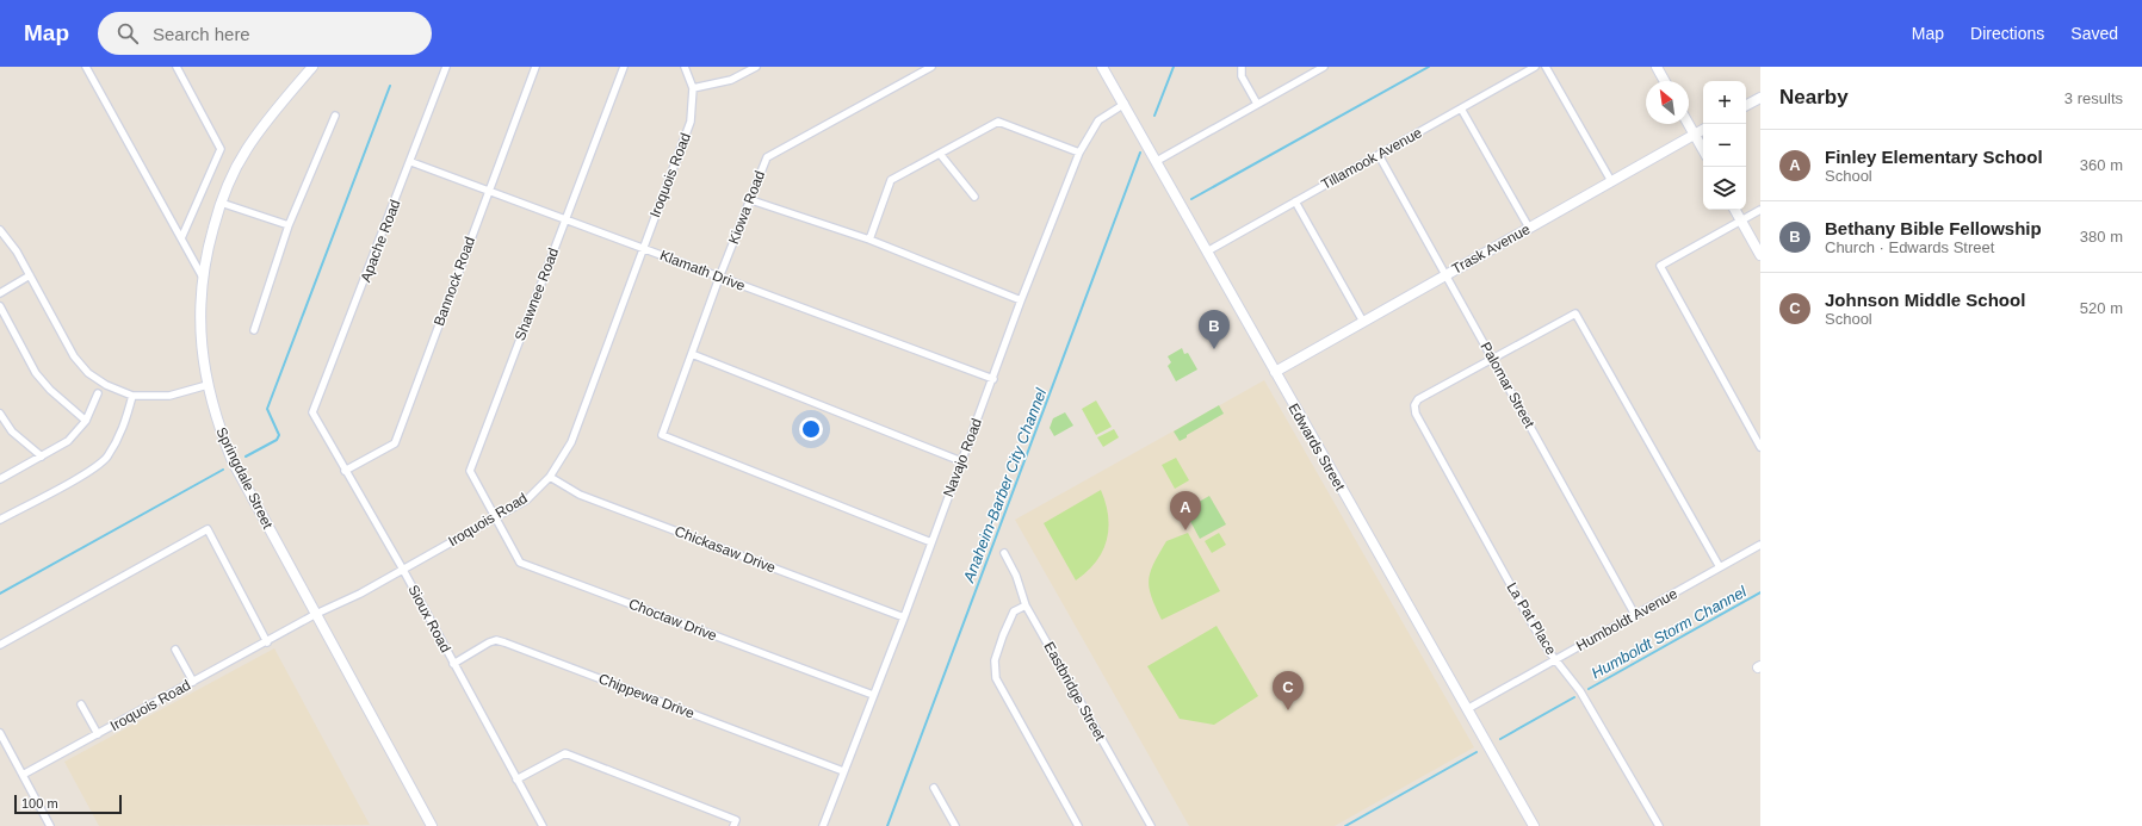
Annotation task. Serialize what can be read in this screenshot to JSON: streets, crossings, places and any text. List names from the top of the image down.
{
  "streets": {
    "street": [
      "Tillamook Avenue",
      "Iroquois Road",
      "Kiowa Road",
      "Apache Road",
      "Trask Avenue",
      "Klamath Drive",
      "Bannock Road",
      "Shawnee Road",
      "Palomar Street",
      "Edwards Street",
      "Navajo Road",
      "Springdale Street",
      "Chickasaw Drive",
      "Sioux Road",
      "La Pat Place",
      "Choctaw Drive",
      "Humboldt Avenue",
      "Eastbridge Street",
      "Chippewa Drive"
    ]
  },
  "crossings": [
    ["Tillamook Avenue", "Palomar Street"],
    ["Tillamook Avenue", "Edwards Street"],
    ["Iroquois Road", "Klamath Drive"],
    ["Iroquois Road", "Shawnee Road"],
    ["Iroquois Road", "Springdale Street"],
    ["Iroquois Road", "Chickasaw Drive"],
    ["Iroquois Road", "Sioux Road"],
    ["Iroquois Road", "Choctaw Drive"],
    ["Kiowa Road", "Klamath Drive"],
    ["Kiowa Road", "Navajo Road"],
    ["Apache Road", "Klamath Drive"],
    ["Apache Road", "Sioux Road"],
    ["Trask Avenue", "Palomar Street"],
    ["Trask Avenue", "Edwards Street"],
    ["Klamath Drive", "Bannock Road"],
    ["Klamath Drive", "Shawnee Road"],
    ["Klamath Drive", "Navajo Road"],
    ["Bannock Road", "Sioux Road"],
    ["Shawnee Road", "Choctaw Drive"],
    ["Palomar Street", "La Pat Place"],
    ["Palomar Street", "Humboldt Avenue"],
    ["Edwards Street", "Navajo Road"],
    ["Edwards Street", "Humboldt Avenue"],
    ["Navajo Road", "Chickasaw Drive"],
    ["Navajo Road", "Choctaw Drive"],
    ["Navajo Road", "Chippewa Drive"],
    ["Sioux Road", "Chippewa Drive"],
    ["La Pat Place", "Humboldt Avenue"]
  ],
  "water": ["Anaheim-Barber City Channel", "Humboldt Storm Channel"],
  "scale_bar": "100 m",
  "north": "top left",
  "page": {
    "header": "Map",
    "search": "Search here",
    "nav": ["Map", "Directions", "Saved"],
    "heading": ["Nearby", "3 results"],
    "map_buttons": ["+", "−"],
    "list": [
      {
        "mark": "A",
        "name": "Finley Elementary School",
        "note": "School",
        "value": "360 m"
      },
      {
        "mark": "B",
        "name": "Bethany Bible Fellowship",
        "note": "Church · Edwards Street",
        "value": "380 m"
      },
      {
        "mark": "C",
        "name": "Johnson Middle School",
        "note": "School",
        "value": "520 m"
      }
    ],
    "pins": ["B", "A", "C"],
    "scale": "100 m"
  }
}
